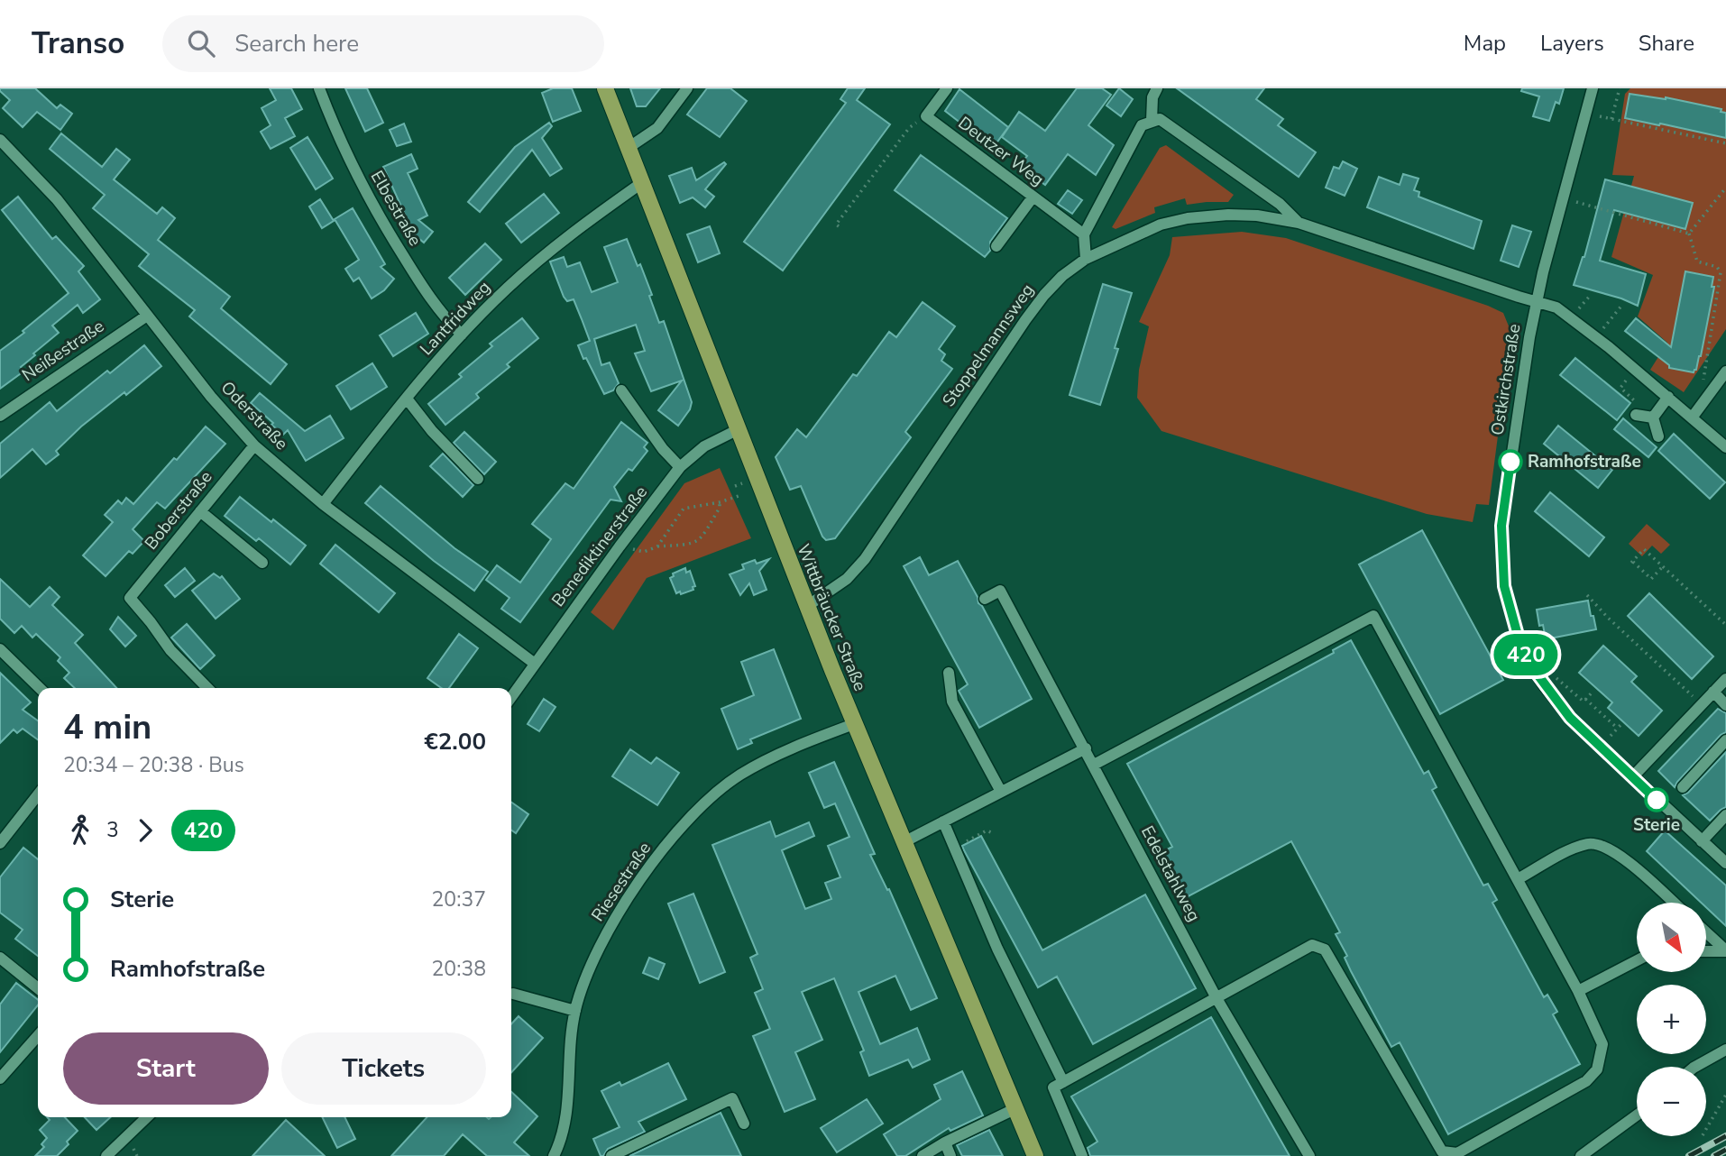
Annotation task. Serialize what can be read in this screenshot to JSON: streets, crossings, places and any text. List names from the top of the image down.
{
  "streets": {
    "main road": ["Wittbräucker Straße"],
    "street": [
      "Deutzer Weg",
      "Elbestraße",
      "Lantfridweg",
      "Stoppelmannsweg",
      "Neißestraße",
      "Ostkirchstraße",
      "Oderstraße",
      "Boberstraße",
      "Benediktinerstraße",
      "Edelstahlweg",
      "Riesestraße"
    ]
  },
  "crossings": [
    ["Elbestraße", "Lantfridweg"],
    ["Lantfridweg", "Oderstraße"],
    ["Lantfridweg", "Wittbräucker Straße"],
    ["Stoppelmannsweg", "Wittbräucker Straße"],
    ["Neißestraße", "Oderstraße"],
    ["Oderstraße", "Boberstraße"],
    ["Oderstraße", "Benediktinerstraße"],
    ["Benediktinerstraße", "Wittbräucker Straße"],
    ["Wittbräucker Straße", "Riesestraße"]
  ],
  "places": ["Ramhofstraße", "Sterie"],
  "lines": ["bus line 420"],
  "north": "bottom right",
  "page": {
    "header": "Transo",
    "search": "Search here",
    "nav": ["Map", "Layers", "Share"],
    "on_map": "420",
    "heading": ["4 min", "20:34 – 20:38 · Bus", "€2.00"],
    "legs": ["3", "420"],
    "list": [
      {
        "name": "Sterie",
        "value": "20:37"
      },
      {
        "name": "Ramhofstraße",
        "value": "20:38"
      }
    ],
    "map_buttons": ["+", "−"],
    "buttons": ["Start", "Tickets"]
  }
}
